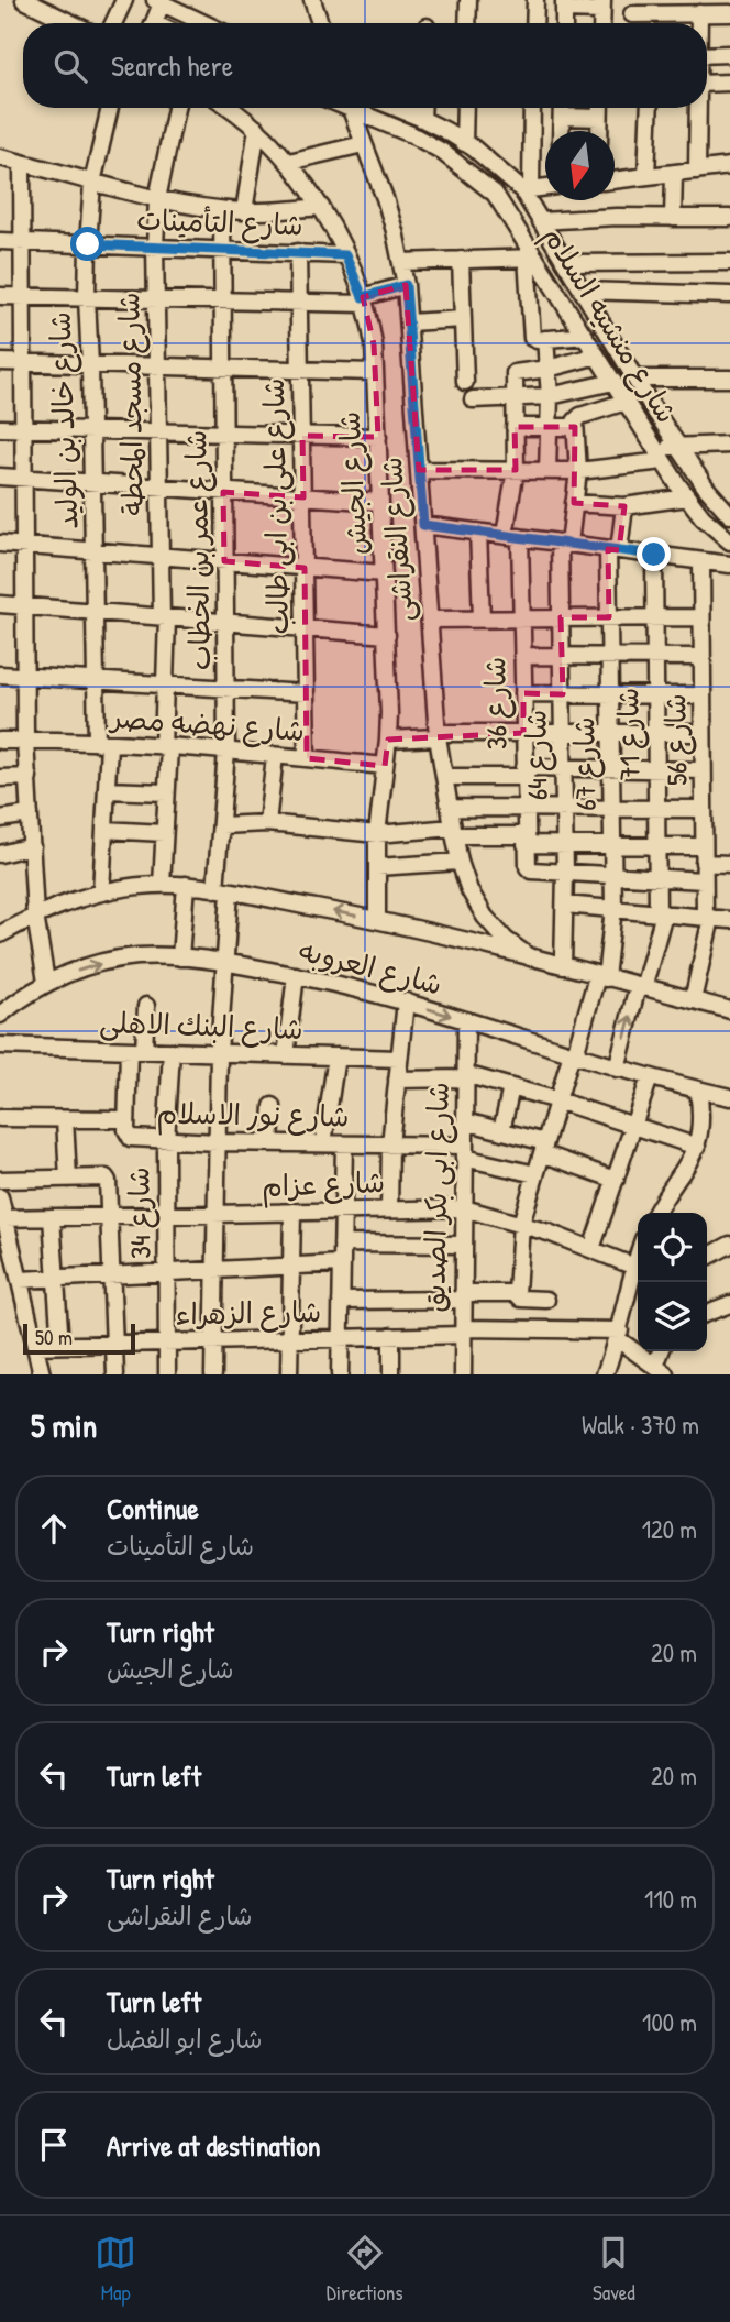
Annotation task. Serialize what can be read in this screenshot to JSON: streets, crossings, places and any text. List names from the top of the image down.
{
  "streets": {
    "street": [
      "شارع التأمينات",
      "شارع منشيه السلام",
      "شارع مسجد المحطة",
      "شارع خالد بن الوليد",
      "شارع الجيش",
      "شارع على بن ابى طالب",
      "شارع النقراشى",
      "شارع عمر بن الخطاب",
      "شارع 36",
      "شارع نهضه مصر",
      "شارع 71",
      "شارع 56",
      "شارع 64",
      "شارع 67",
      "شارع العروبه",
      "شارع البنك الاهلى",
      "شارع نور الاسلام",
      "شارع عزام",
      "شارع ابى بكر الصديق",
      "شارع 34",
      "شارع الزهراء"
    ]
  },
  "crossings": [
    ["شارع التأمينات", "شارع مسجد المحطة"],
    ["شارع التأمينات", "شارع خالد بن الوليد"],
    ["شارع التأمينات", "شارع الجيش"],
    ["شارع التأمينات", "شارع على بن ابى طالب"],
    ["شارع التأمينات", "شارع عمر بن الخطاب"],
    ["شارع مسجد المحطة", "شارع نهضه مصر"],
    ["شارع مسجد المحطة", "شارع العروبه"],
    ["شارع خالد بن الوليد", "شارع نهضه مصر"],
    ["شارع خالد بن الوليد", "شارع العروبه"],
    ["شارع الجيش", "شارع نهضه مصر"],
    ["شارع الجيش", "شارع العروبه"],
    ["شارع على بن ابى طالب", "شارع نهضه مصر"],
    ["شارع النقراشى", "شارع العروبه"],
    ["شارع عمر بن الخطاب", "شارع نهضه مصر"],
    ["شارع عمر بن الخطاب", "شارع العروبه"],
    ["شارع 36", "شارع 64"],
    ["شارع 71", "شارع العروبه"],
    ["شارع 56", "شارع العروبه"],
    ["شارع 64", "شارع العروبه"],
    ["شارع 67", "شارع العروبه"],
    ["شارع 67", "شارع نور الاسلام"],
    ["شارع 67", "شارع عزام"],
    ["شارع العروبه", "شارع ابى بكر الصديق"],
    ["شارع البنك الاهلى", "شارع نور الاسلام"],
    ["شارع البنك الاهلى", "شارع 34"],
    ["شارع نور الاسلام", "شارع ابى بكر الصديق"],
    ["شارع نور الاسلام", "شارع 34"],
    ["شارع عزام", "شارع ابى بكر الصديق"],
    ["شارع عزام", "شارع 34"],
    ["شارع ابى بكر الصديق", "شارع الزهراء"],
    ["شارع 34", "شارع الزهراء"]
  ],
  "scale_bar": "50 m",
  "north": "bottom",
  "page": {
    "search": "Search here",
    "scale": "50 m",
    "heading": ["5 min", "Walk · 370 m"],
    "list": [
      ["Continue", "شارع التأمينات", "120 m"],
      ["Turn right", "شارع الجيش", "20 m"],
      ["Turn left", "20 m"],
      ["Turn right", "شارع النقراشى", "110 m"],
      ["Turn left", "شارع ابو الفضل", "100 m"],
      "Arrive at destination"
    ],
    "nav": ["Map", "Directions", "Saved"]
  }
}
